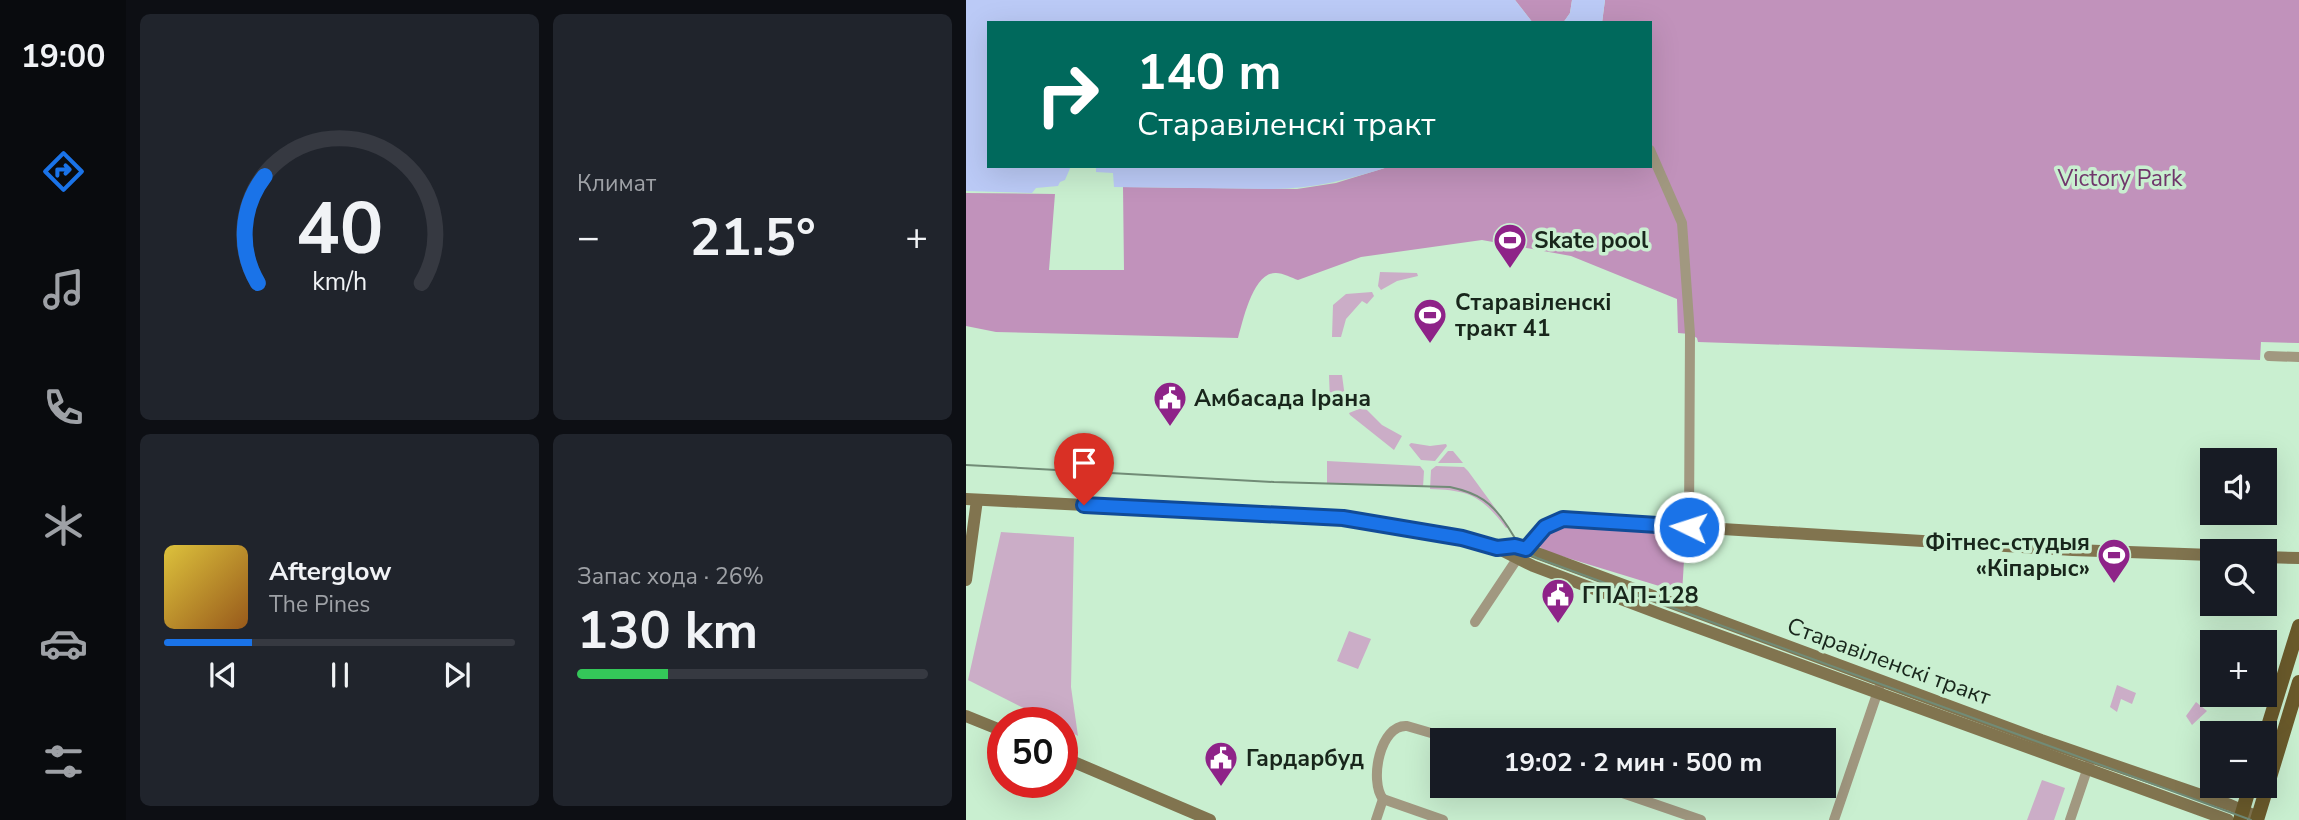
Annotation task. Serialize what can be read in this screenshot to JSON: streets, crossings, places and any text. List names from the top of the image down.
{
  "streets": {
    "main road": ["Старавіленскі тракт"]
  },
  "parks": ["Victory Park"],
  "places": {
    "sports": ["Skate pool", "Старавіленскі тракт 41", "Фітнес-студыя «Кіпарыс»"],
    "public building": ["Амбасада Ірана", "ГПАП-128", "Гардарбуд"]
  },
  "page": {
    "tabs": "19:00",
    "tile": [
      "Климат",
      ["Запас хода · 26%", "130 km"]
    ],
    "turn": ["140 m", "Старавіленскі тракт"],
    "heat": ["−", "21.5°", "+"],
    "map_buttons": ["+", "−"],
    "song": ["Afterglow", "The Pines"],
    "limit": "50",
    "trip": "19:02 · 2 мин · 500 m",
    "gauge": ["40", "km/h"]
  }
}
